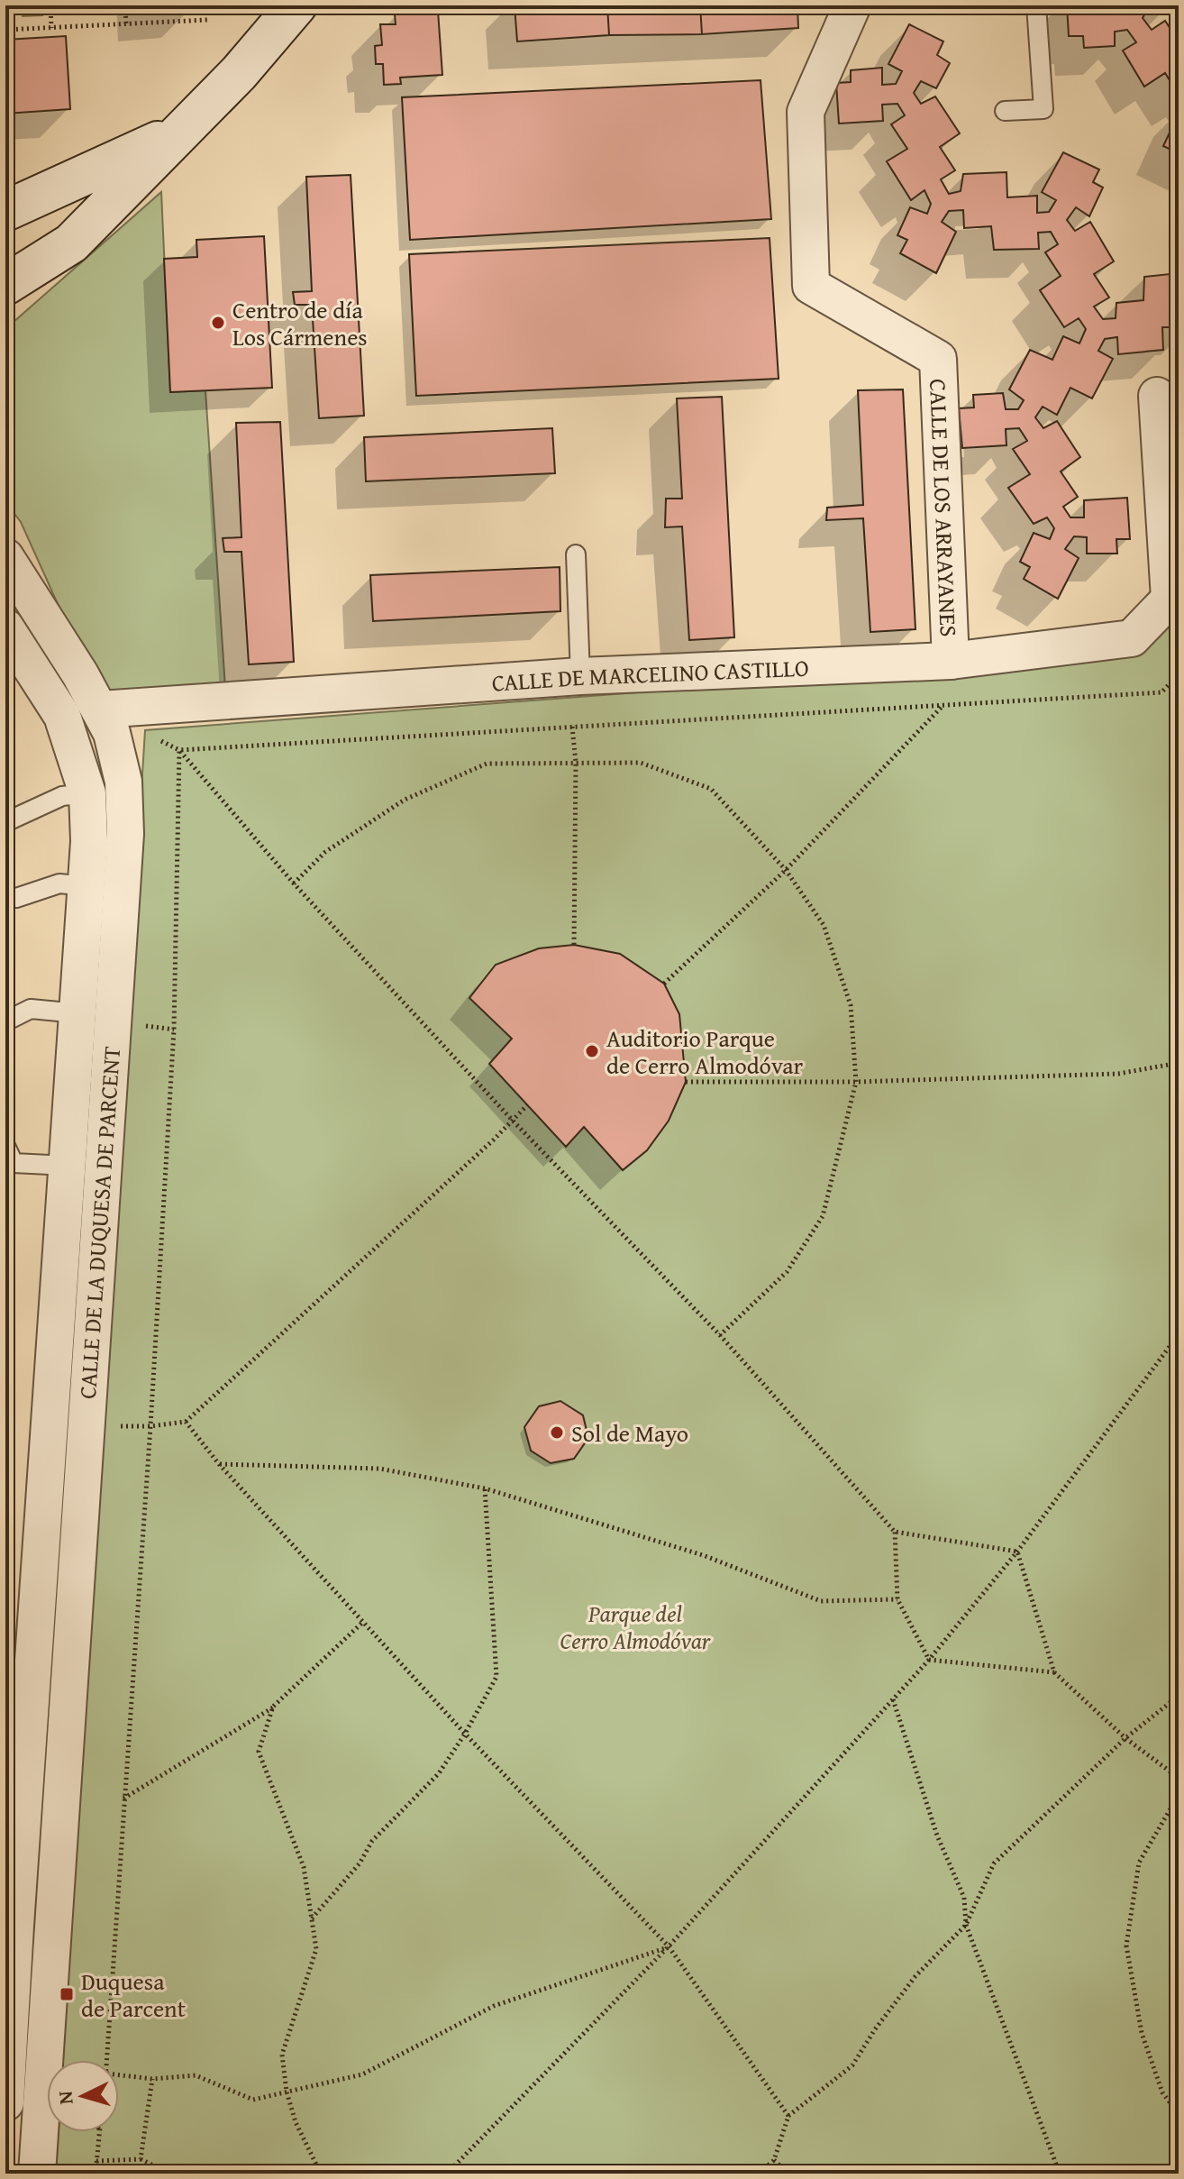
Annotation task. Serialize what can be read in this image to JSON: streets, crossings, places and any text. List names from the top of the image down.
{
  "streets": {
    "street": ["CALLE DE LOS ARRAYANES", "CALLE DE MARCELINO CASTILLO", "CALLE DE LA DUQUESA DE PARCENT"]
  },
  "crossings": [
    ["CALLE DE LOS ARRAYANES", "CALLE DE MARCELINO CASTILLO"],
    ["CALLE DE MARCELINO CASTILLO", "CALLE DE LA DUQUESA DE PARCENT"]
  ],
  "parks": ["Parque del Cerro Almodóvar"],
  "places": {
    "other": ["Centro de día Los Cármenes", "Auditorio Parque de Cerro Almodóvar", "Sol de Mayo"],
    "transit": ["Duquesa de Parcent"]
  },
  "north": "left"
}
